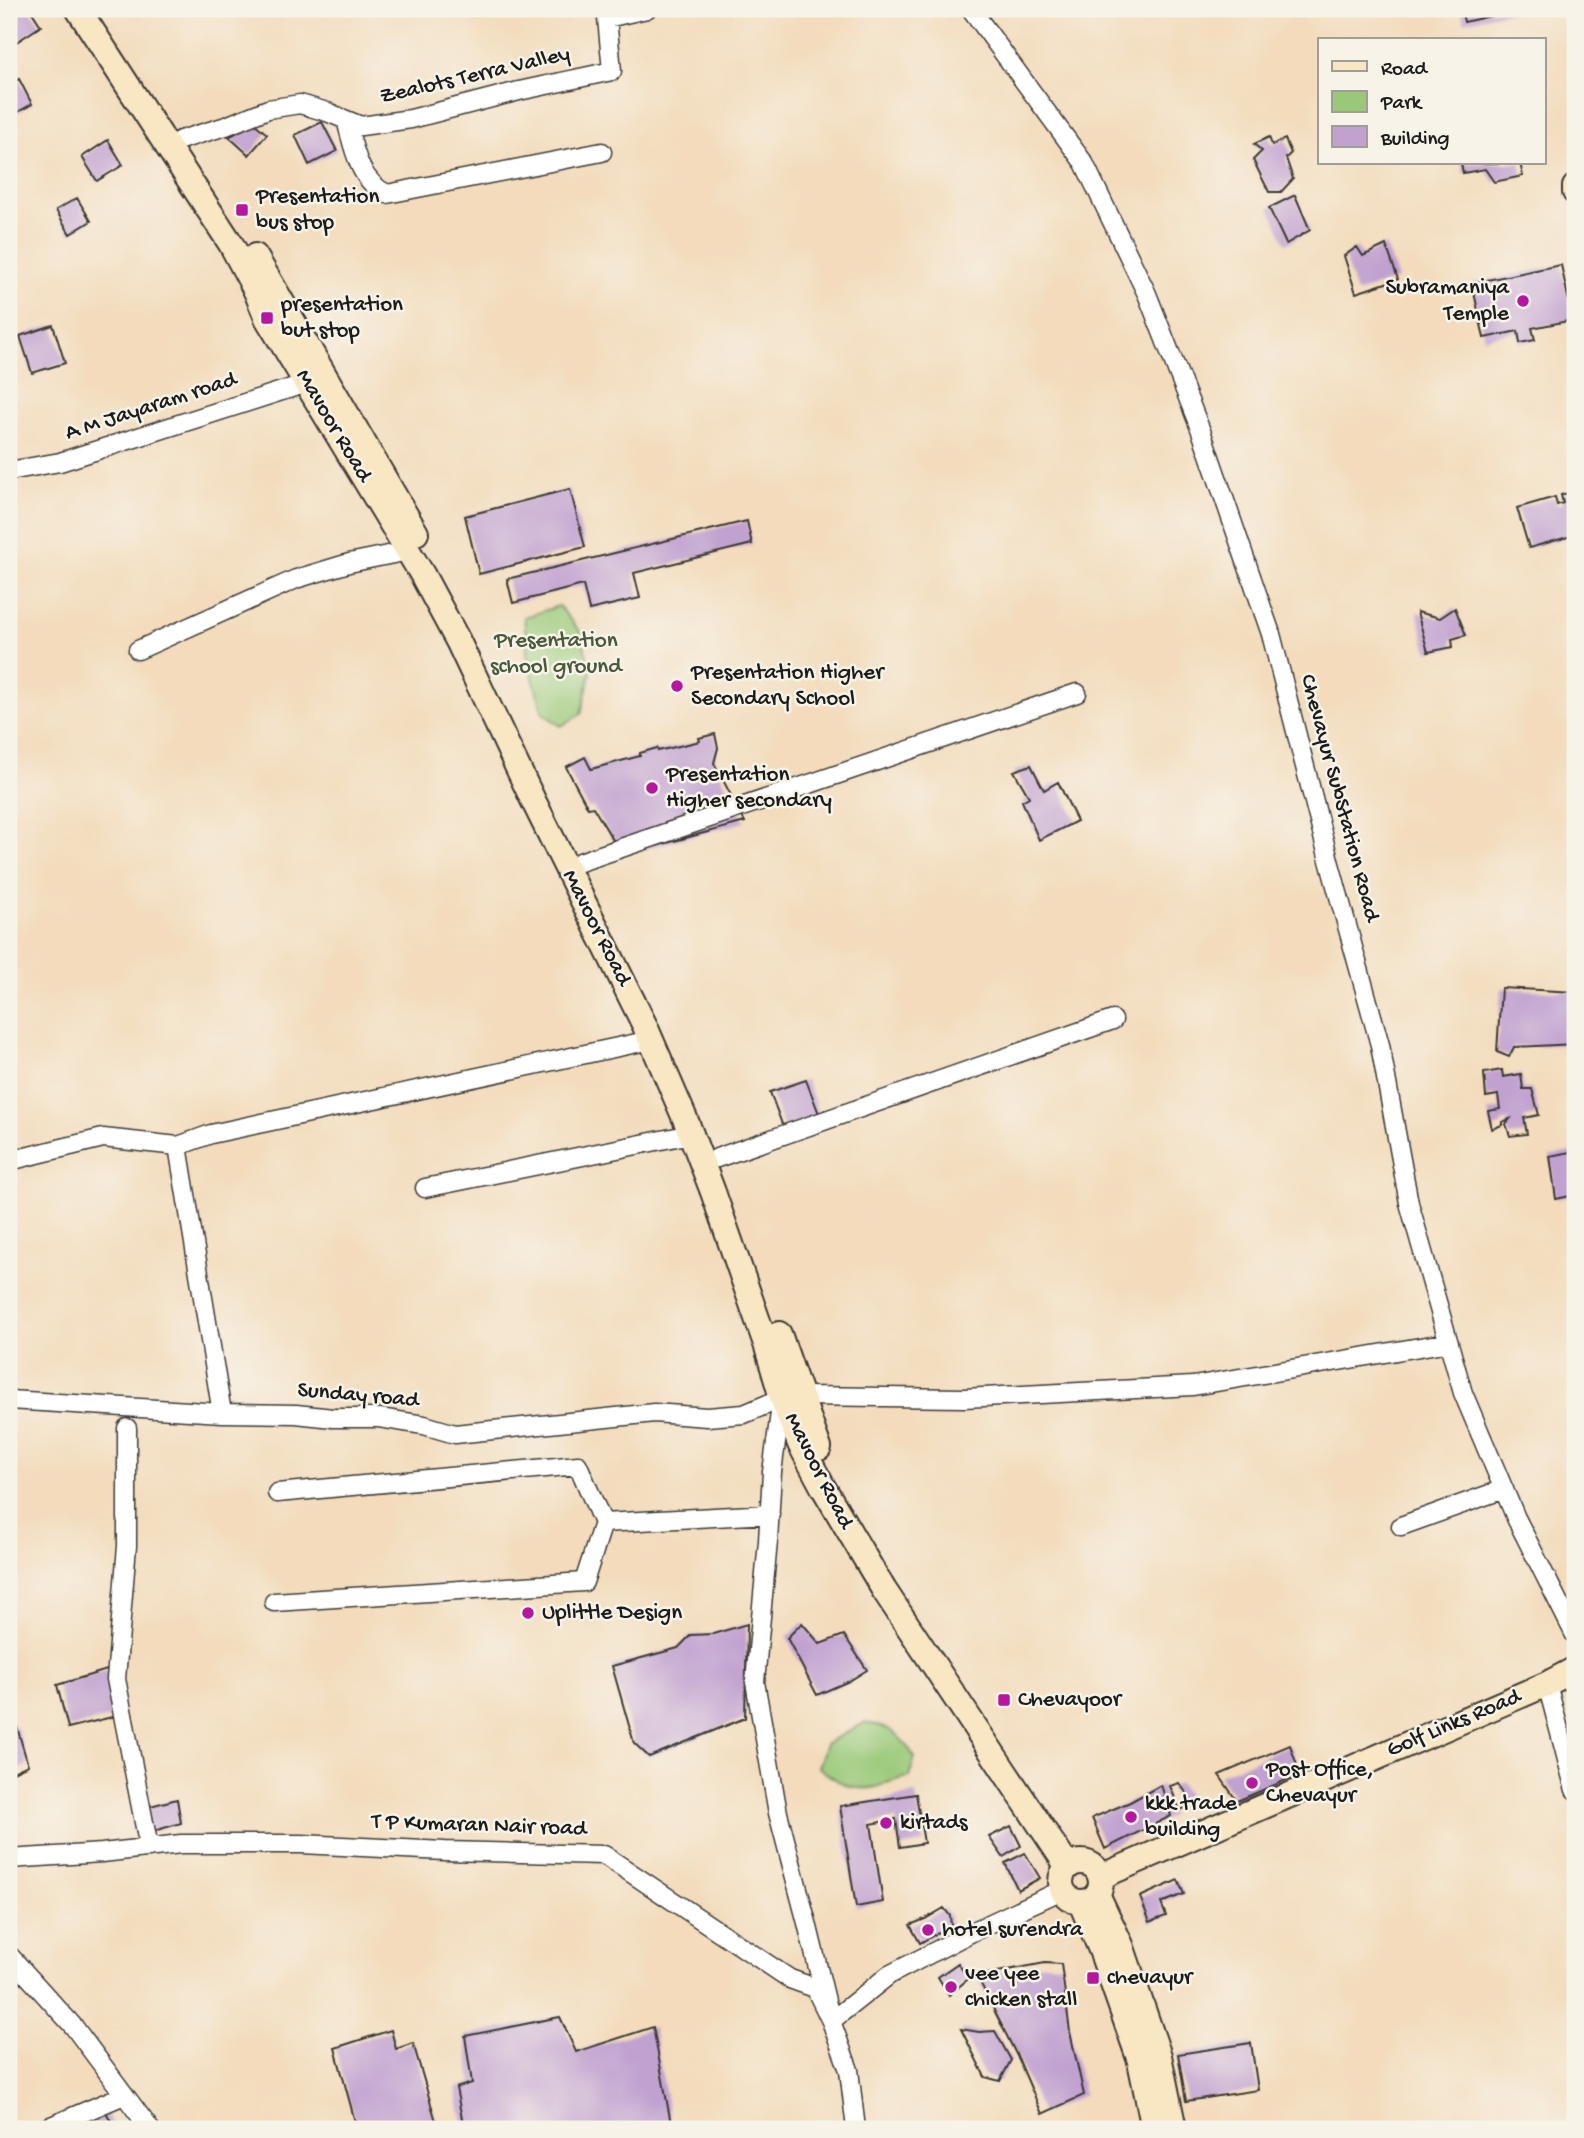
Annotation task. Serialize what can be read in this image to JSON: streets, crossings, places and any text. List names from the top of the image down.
{
  "streets": {
    "main road": ["Mavoor Road", "Golf Links Road"],
    "street": [
      "Zealots Terra Valley",
      "A M Jayaram road",
      "Chevayur SubStation Road",
      "Sunday road",
      "T P Kumaran Nair road"
    ]
  },
  "crossings": [
    ["Zealots Terra Valley", "Mavoor Road"],
    ["A M Jayaram road", "Mavoor Road"],
    ["Mavoor Road", "Sunday road"],
    ["Mavoor Road", "Golf Links Road"]
  ],
  "parks": ["Presentation school ground"],
  "places": {
    "transit": [
      "Presentation bus stop",
      "presentation but stop",
      "Chevayoor",
      "chevayur"
    ],
    "other": [
      "Subramaniya Temple",
      "Presentation Higher Secondary School",
      "Presentation Higher secondary",
      "Uplittle Design",
      "Post Office, Chevayur",
      "kkk trade building",
      "kirtads",
      "hotel surendra",
      "vee yee chicken stall"
    ]
  },
  "legend": ["Road", "Park", "Building"]
}
